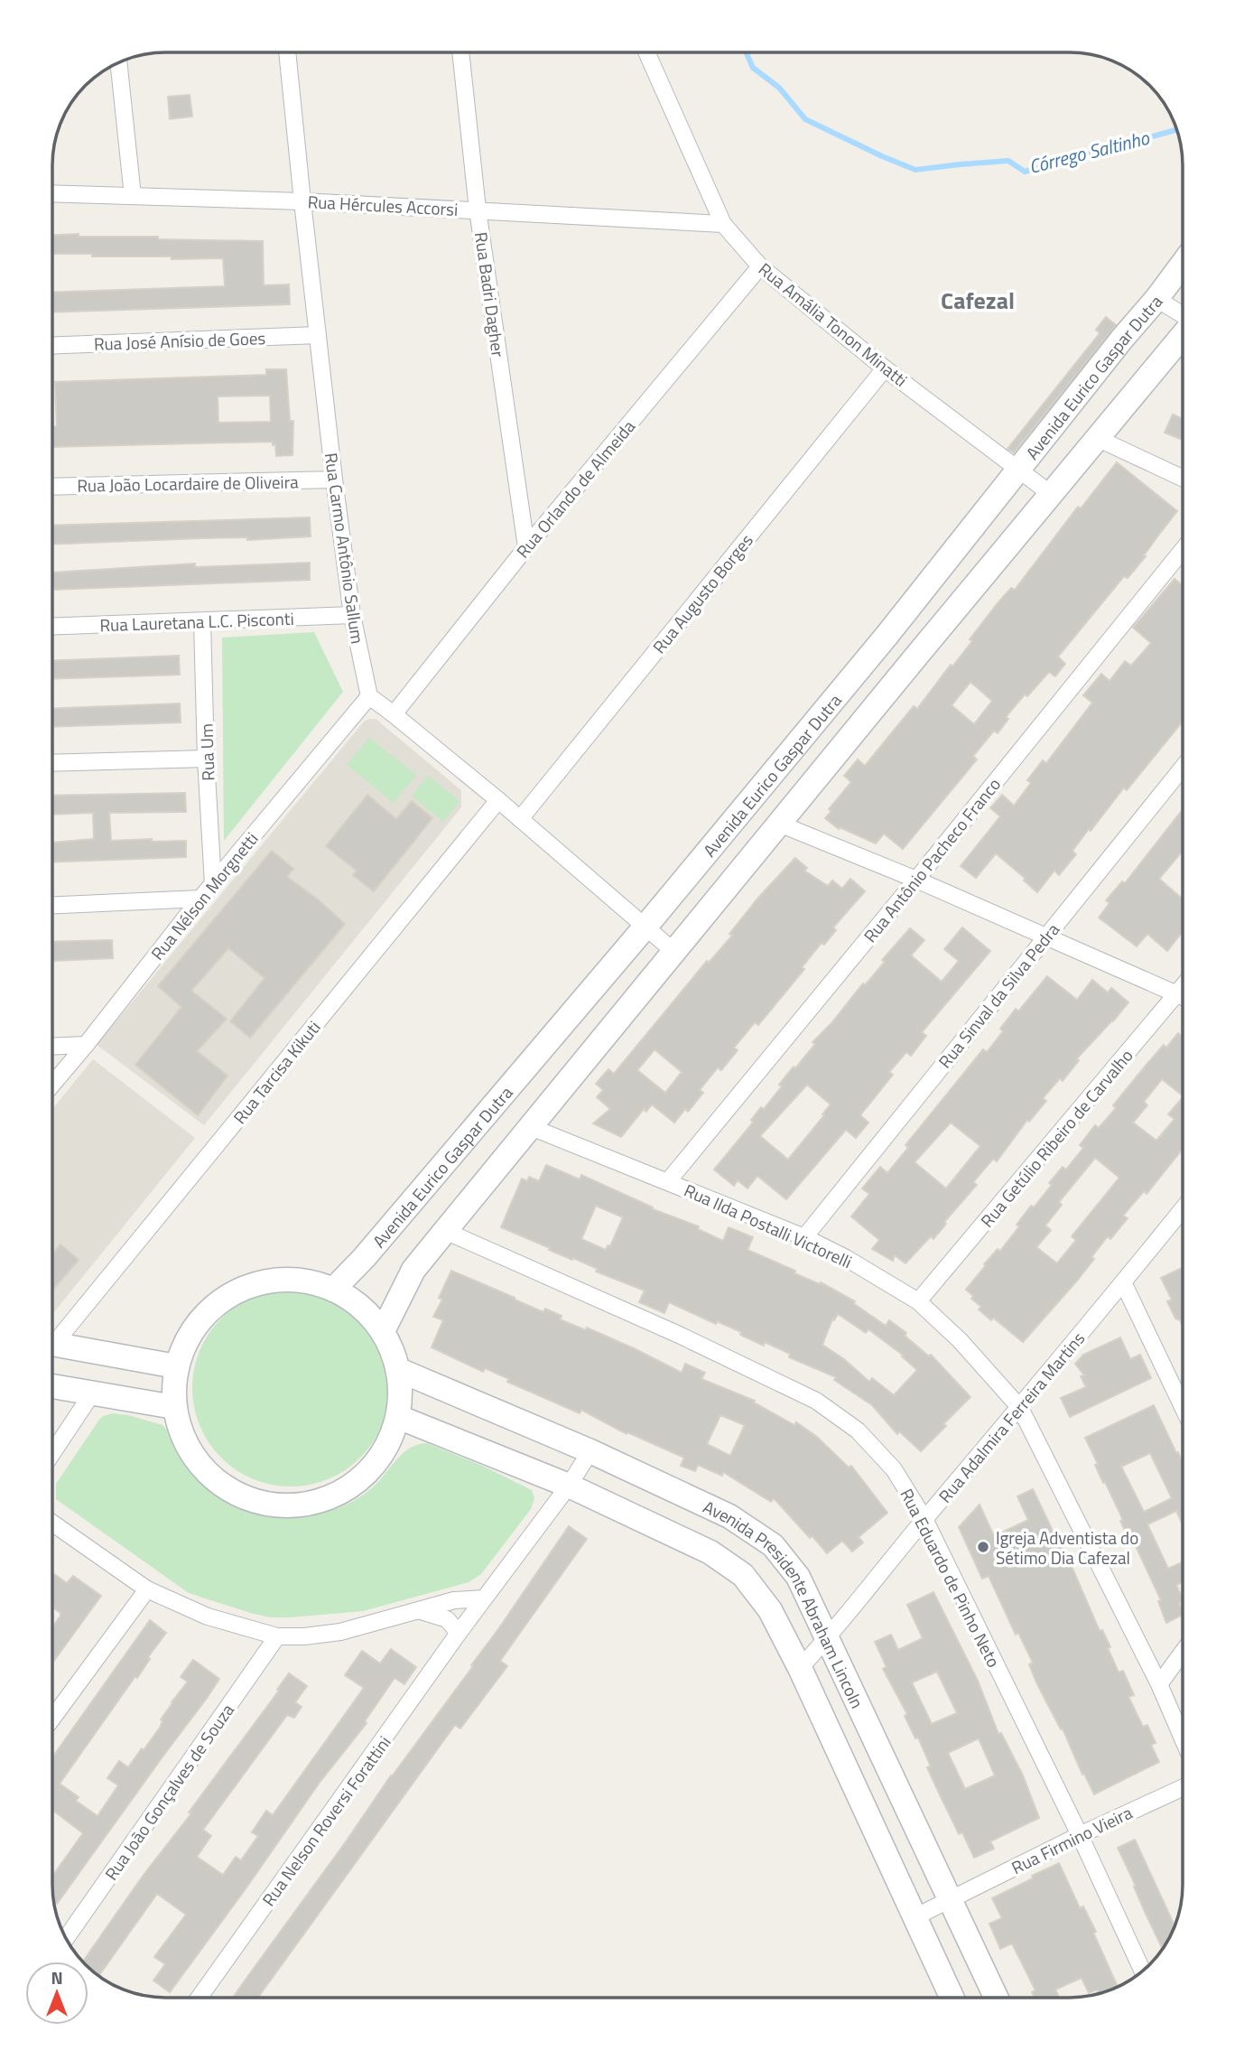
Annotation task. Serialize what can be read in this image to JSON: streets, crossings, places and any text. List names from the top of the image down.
{
  "streets": {
    "street": [
      "Rua Hércules Accorsi",
      "Rua Badri Dagher",
      "Rua Amália Tonon Minatti",
      "Rua José Anísio de Goes",
      "Avenida Eurico Gaspar Dutra",
      "Rua João Locardaire de Oliveira",
      "Rua Orlando de Almeida",
      "Rua Carmo Antônio Sallum",
      "Rua Augusto Borges",
      "Rua Lauretana L.C. Pisconti",
      "Rua Um",
      "Rua Antônio Pacheco Franco",
      "Rua Nélson Morgnetti",
      "Rua Sinval da Silva Pedra",
      "Rua Tarcisa Kikuti",
      "Rua Getúlio Ribeiro de Carvalho",
      "Rua Ilda Postalli Victorelli",
      "Rua Adalmira Ferreira Martins",
      "Rua Eduardo de Pinho Neto",
      "Avenida Presidente Abraham Lincoln",
      "Rua João Gonçalves de Souza",
      "Rua Nelson Roversi Forattini",
      "Rua Firmino Vieira"
    ]
  },
  "crossings": [
    ["Rua Hércules Accorsi", "Rua Badri Dagher"],
    ["Rua Hércules Accorsi", "Rua Amália Tonon Minatti"],
    ["Rua Hércules Accorsi", "Rua Carmo Antônio Sallum"],
    ["Rua Badri Dagher", "Rua Orlando de Almeida"],
    ["Rua Amália Tonon Minatti", "Avenida Eurico Gaspar Dutra"],
    ["Rua Amália Tonon Minatti", "Rua Orlando de Almeida"],
    ["Rua Amália Tonon Minatti", "Rua Augusto Borges"],
    ["Rua José Anísio de Goes", "Rua Carmo Antônio Sallum"],
    ["Avenida Eurico Gaspar Dutra", "Rua Ilda Postalli Victorelli"],
    ["Avenida Eurico Gaspar Dutra", "Rua Eduardo de Pinho Neto"],
    ["Rua João Locardaire de Oliveira", "Rua Carmo Antônio Sallum"],
    ["Rua Carmo Antônio Sallum", "Rua Lauretana L.C. Pisconti"],
    ["Rua Carmo Antônio Sallum", "Rua Nélson Morgnetti"],
    ["Rua Lauretana L.C. Pisconti", "Rua Um"],
    ["Rua Um", "Rua Nélson Morgnetti"],
    ["Rua Antônio Pacheco Franco", "Rua Ilda Postalli Victorelli"],
    ["Rua Sinval da Silva Pedra", "Rua Ilda Postalli Victorelli"],
    ["Rua Getúlio Ribeiro de Carvalho", "Rua Ilda Postalli Victorelli"],
    ["Rua Ilda Postalli Victorelli", "Rua Adalmira Ferreira Martins"],
    ["Rua Adalmira Ferreira Martins", "Rua Eduardo de Pinho Neto"],
    ["Rua Adalmira Ferreira Martins", "Avenida Presidente Abraham Lincoln"],
    ["Rua Eduardo de Pinho Neto", "Rua Firmino Vieira"],
    ["Avenida Presidente Abraham Lincoln", "Rua Nelson Roversi Forattini"],
    ["Avenida Presidente Abraham Lincoln", "Rua Firmino Vieira"]
  ],
  "districts": ["Cafezal"],
  "water": ["Córrego Saltinho"],
  "places": ["Igreja Adventista do Sétimo Dia Cafezal"],
  "north": "top"
}
